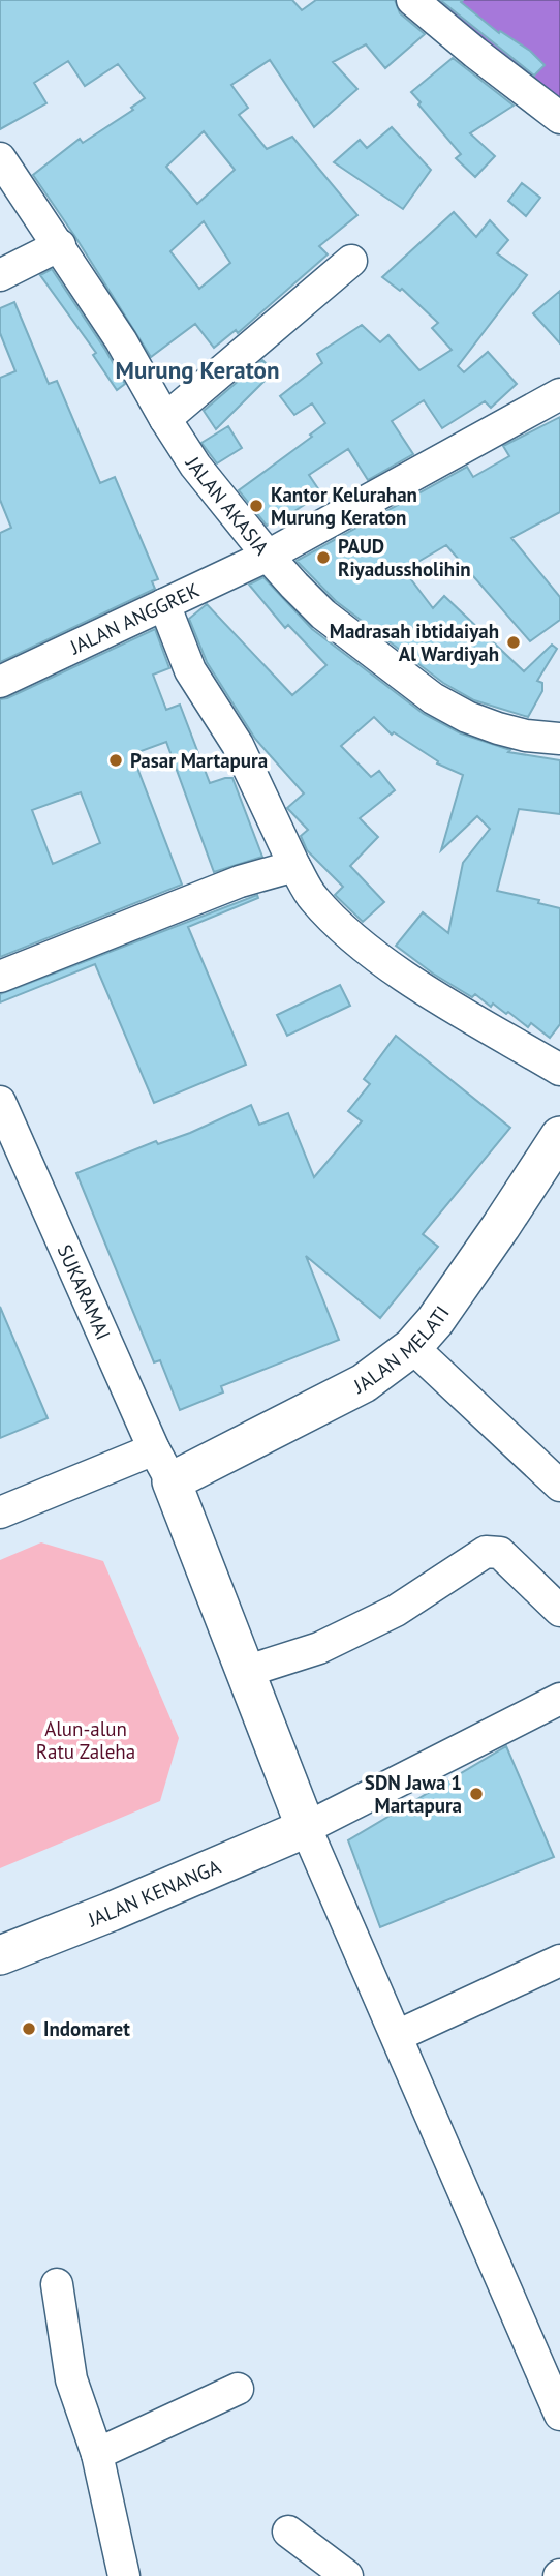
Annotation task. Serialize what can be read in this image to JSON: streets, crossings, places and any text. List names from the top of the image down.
{
  "streets": {
    "main road": ["JALAN MELATI", "JALAN KENANGA"],
    "street": ["JALAN AKASIA", "JALAN ANGGREK", "SUKARAMAI"]
  },
  "crossings": [
    ["JALAN AKASIA", "JALAN ANGGREK"],
    ["SUKARAMAI", "JALAN MELATI"]
  ],
  "districts": ["Murung Keraton"],
  "parks": ["Alun-alun Ratu Zaleha"],
  "places": [
    "Kantor Kelurahan Murung Keraton",
    "PAUD Riyadussholihin",
    "Madrasah ibtidaiyah Al Wardiyah",
    "Pasar Martapura",
    "SDN Jawa 1 Martapura",
    "Indomaret"
  ]
}
